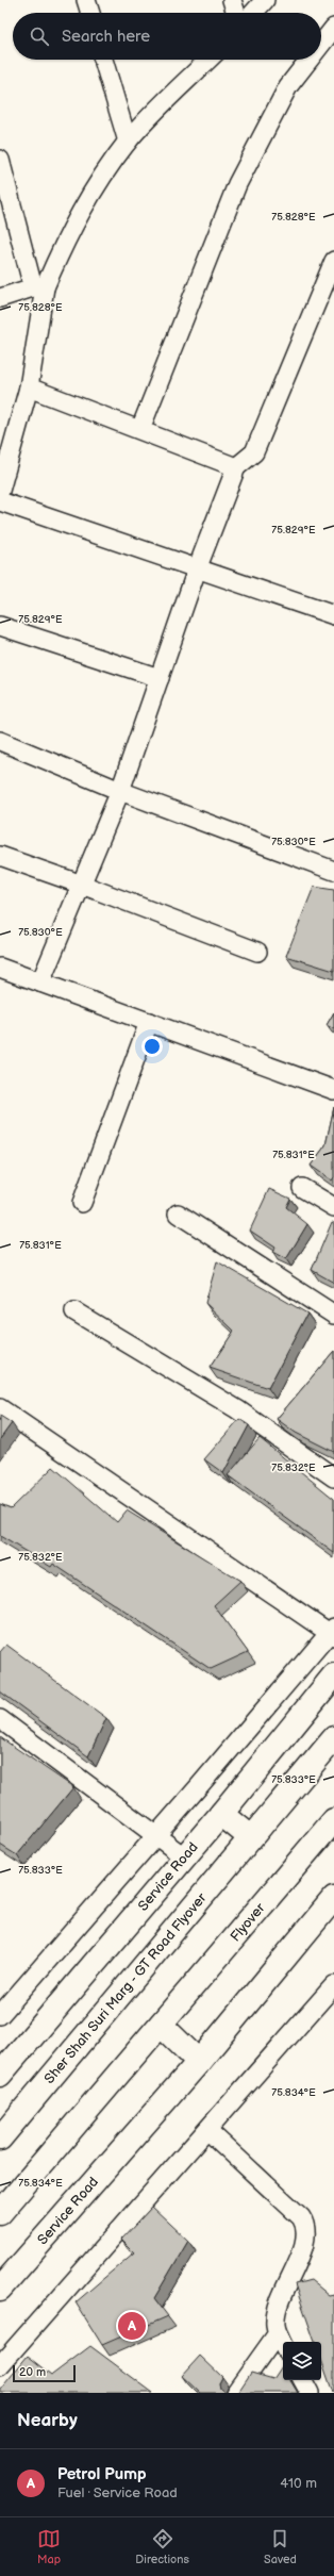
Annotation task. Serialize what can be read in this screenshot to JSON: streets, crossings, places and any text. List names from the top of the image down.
{
  "streets": {
    "main road": ["Service Road", "Flyover", "Sher Shah Suri Marg - GT Road Flyover"]
  },
  "scale_bar": "20 m",
  "page": {
    "search": "Search here",
    "pins": "A",
    "scale": "20 m",
    "heading": "Nearby",
    "list": [
      {
        "mark": "A",
        "name": "Petrol Pump",
        "note": "Fuel · Service Road",
        "value": "410 m"
      }
    ],
    "nav": ["Map", "Directions", "Saved"]
  },
  "coordinates": [
    "75.828°E",
    "75.829°E",
    "75.830°E",
    "75.831°E",
    "75.832°E",
    "75.833°E",
    "75.834°E"
  ]
}
